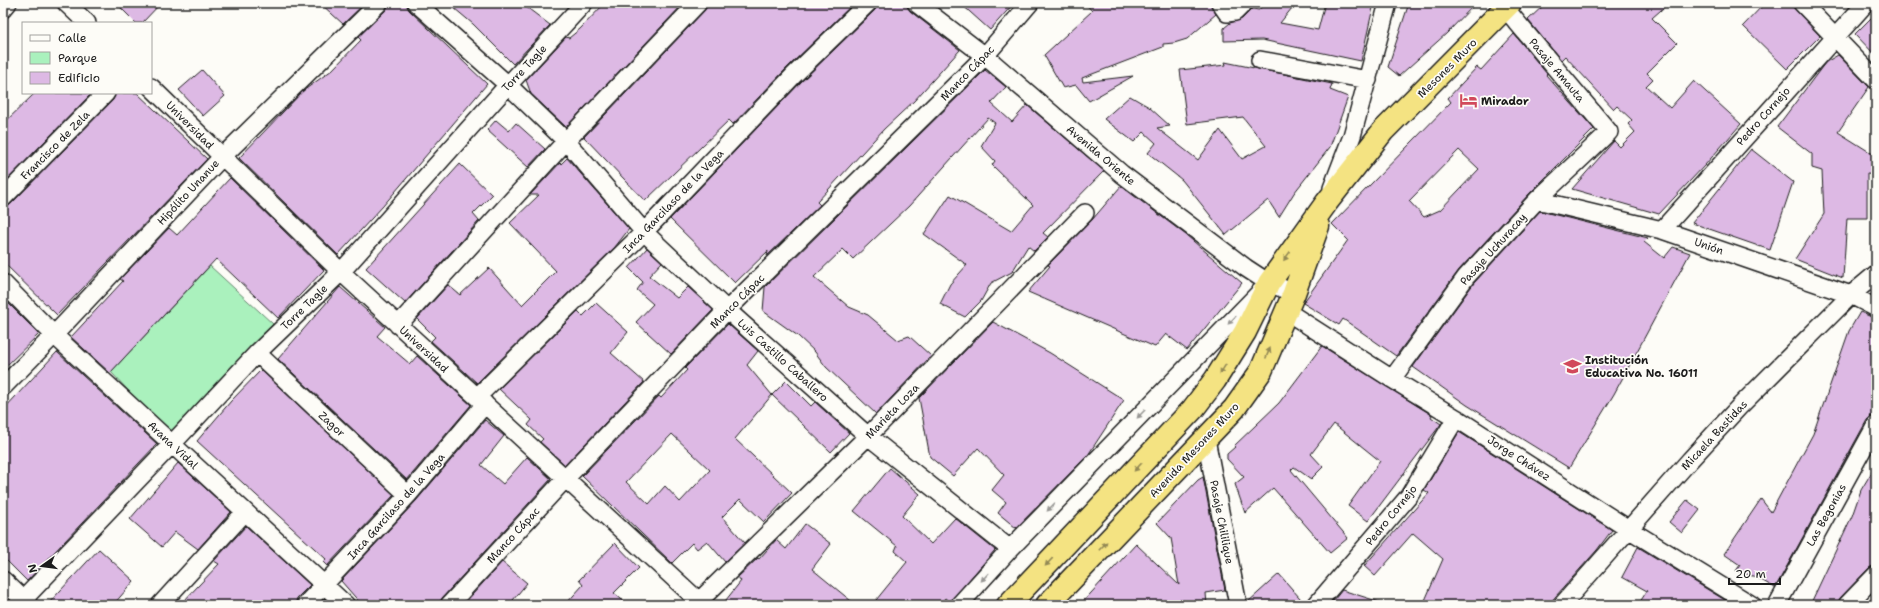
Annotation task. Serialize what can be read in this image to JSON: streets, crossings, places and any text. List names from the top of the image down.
{
  "streets": {
    "highway": ["Mesones Muro", "Avenida Mesones Muro"],
    "street": [
      "Torre Tagle",
      "Pasaje Amauta",
      "Manco Cápac",
      "Pedro Cornejo",
      "Universidad",
      "Francisco de Zela",
      "Avenida Oriente",
      "Hipólito Unanue",
      "Inca Garcilaso de la Vega",
      "Unión",
      "Pasaje Uchuracay",
      "Luis Castillo Caballero",
      "Marieta Loza",
      "Zagor",
      "Micaela Bastidas",
      "Arana Vidal",
      "Jorge Chávez",
      "Las Begonias",
      "Pasaje Chililique"
    ]
  },
  "crossings": [
    ["Torre Tagle", "Universidad"],
    ["Torre Tagle", "Luis Castillo Caballero"],
    ["Torre Tagle", "Zagor"],
    ["Torre Tagle", "Arana Vidal"],
    ["Mesones Muro", "Pasaje Amauta"],
    ["Mesones Muro", "Avenida Oriente"],
    ["Mesones Muro", "Avenida Mesones Muro"],
    ["Pasaje Amauta", "Pasaje Uchuracay"],
    ["Manco Cápac", "Universidad"],
    ["Manco Cápac", "Avenida Oriente"],
    ["Manco Cápac", "Luis Castillo Caballero"],
    ["Pedro Cornejo", "Unión"],
    ["Pedro Cornejo", "Jorge Chávez"],
    ["Universidad", "Hipólito Unanue"],
    ["Universidad", "Inca Garcilaso de la Vega"],
    ["Universidad", "Marieta Loza"],
    ["Avenida Oriente", "Avenida Mesones Muro"],
    ["Avenida Oriente", "Jorge Chávez"],
    ["Hipólito Unanue", "Arana Vidal"],
    ["Inca Garcilaso de la Vega", "Luis Castillo Caballero"],
    ["Inca Garcilaso de la Vega", "Zagor"],
    ["Inca Garcilaso de la Vega", "Arana Vidal"],
    ["Unión", "Pasaje Uchuracay"],
    ["Unión", "Micaela Bastidas"],
    ["Pasaje Uchuracay", "Jorge Chávez"],
    ["Luis Castillo Caballero", "Marieta Loza"],
    ["Micaela Bastidas", "Jorge Chávez"],
    ["Avenida Mesones Muro", "Jorge Chávez"],
    ["Avenida Mesones Muro", "Pasaje Chililique"]
  ],
  "one_way": ["Mesones Muro", "Avenida Mesones Muro"],
  "places": {
    "hotel": ["Mirador"],
    "school or university": ["Institución Educativa No. 16011"]
  },
  "legend": ["Calle", "Parque", "Edificio"],
  "scale_bar": "20 m",
  "north": "left"
}
